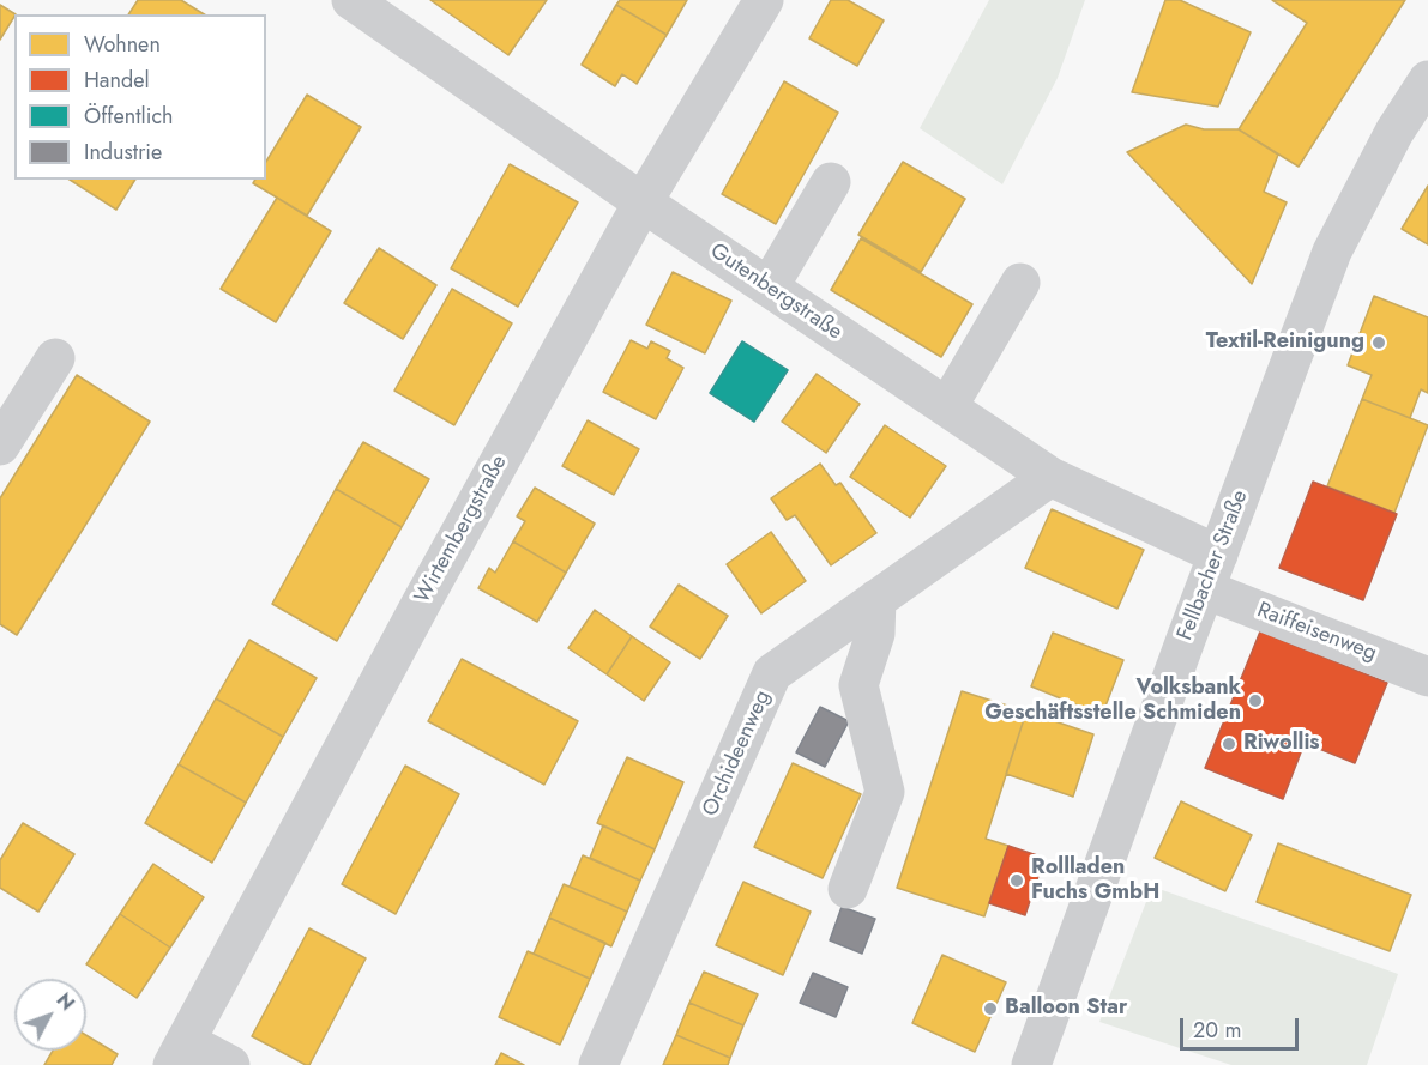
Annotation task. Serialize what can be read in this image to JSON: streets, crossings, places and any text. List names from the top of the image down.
{
  "streets": {
    "street": [
      "Gutenbergstraße",
      "Wirtembergstraße",
      "Fellbacher Straße",
      "Raiffeisenweg",
      "Orchideenweg"
    ]
  },
  "crossings": [
    ["Gutenbergstraße", "Wirtembergstraße"],
    ["Gutenbergstraße", "Fellbacher Straße"],
    ["Gutenbergstraße", "Raiffeisenweg"],
    ["Gutenbergstraße", "Orchideenweg"],
    ["Fellbacher Straße", "Raiffeisenweg"]
  ],
  "places": [
    "Textil-Reinigung",
    "Volksbank Geschäftsstelle Schmiden",
    "Riwollis",
    "Rollladen Fuchs GmbH",
    "Balloon Star"
  ],
  "legend": [
    "Wohnen",
    "Handel",
    "Öffentlich",
    "Industrie"
  ],
  "scale_bar": "20 m",
  "north": "top right"
}
